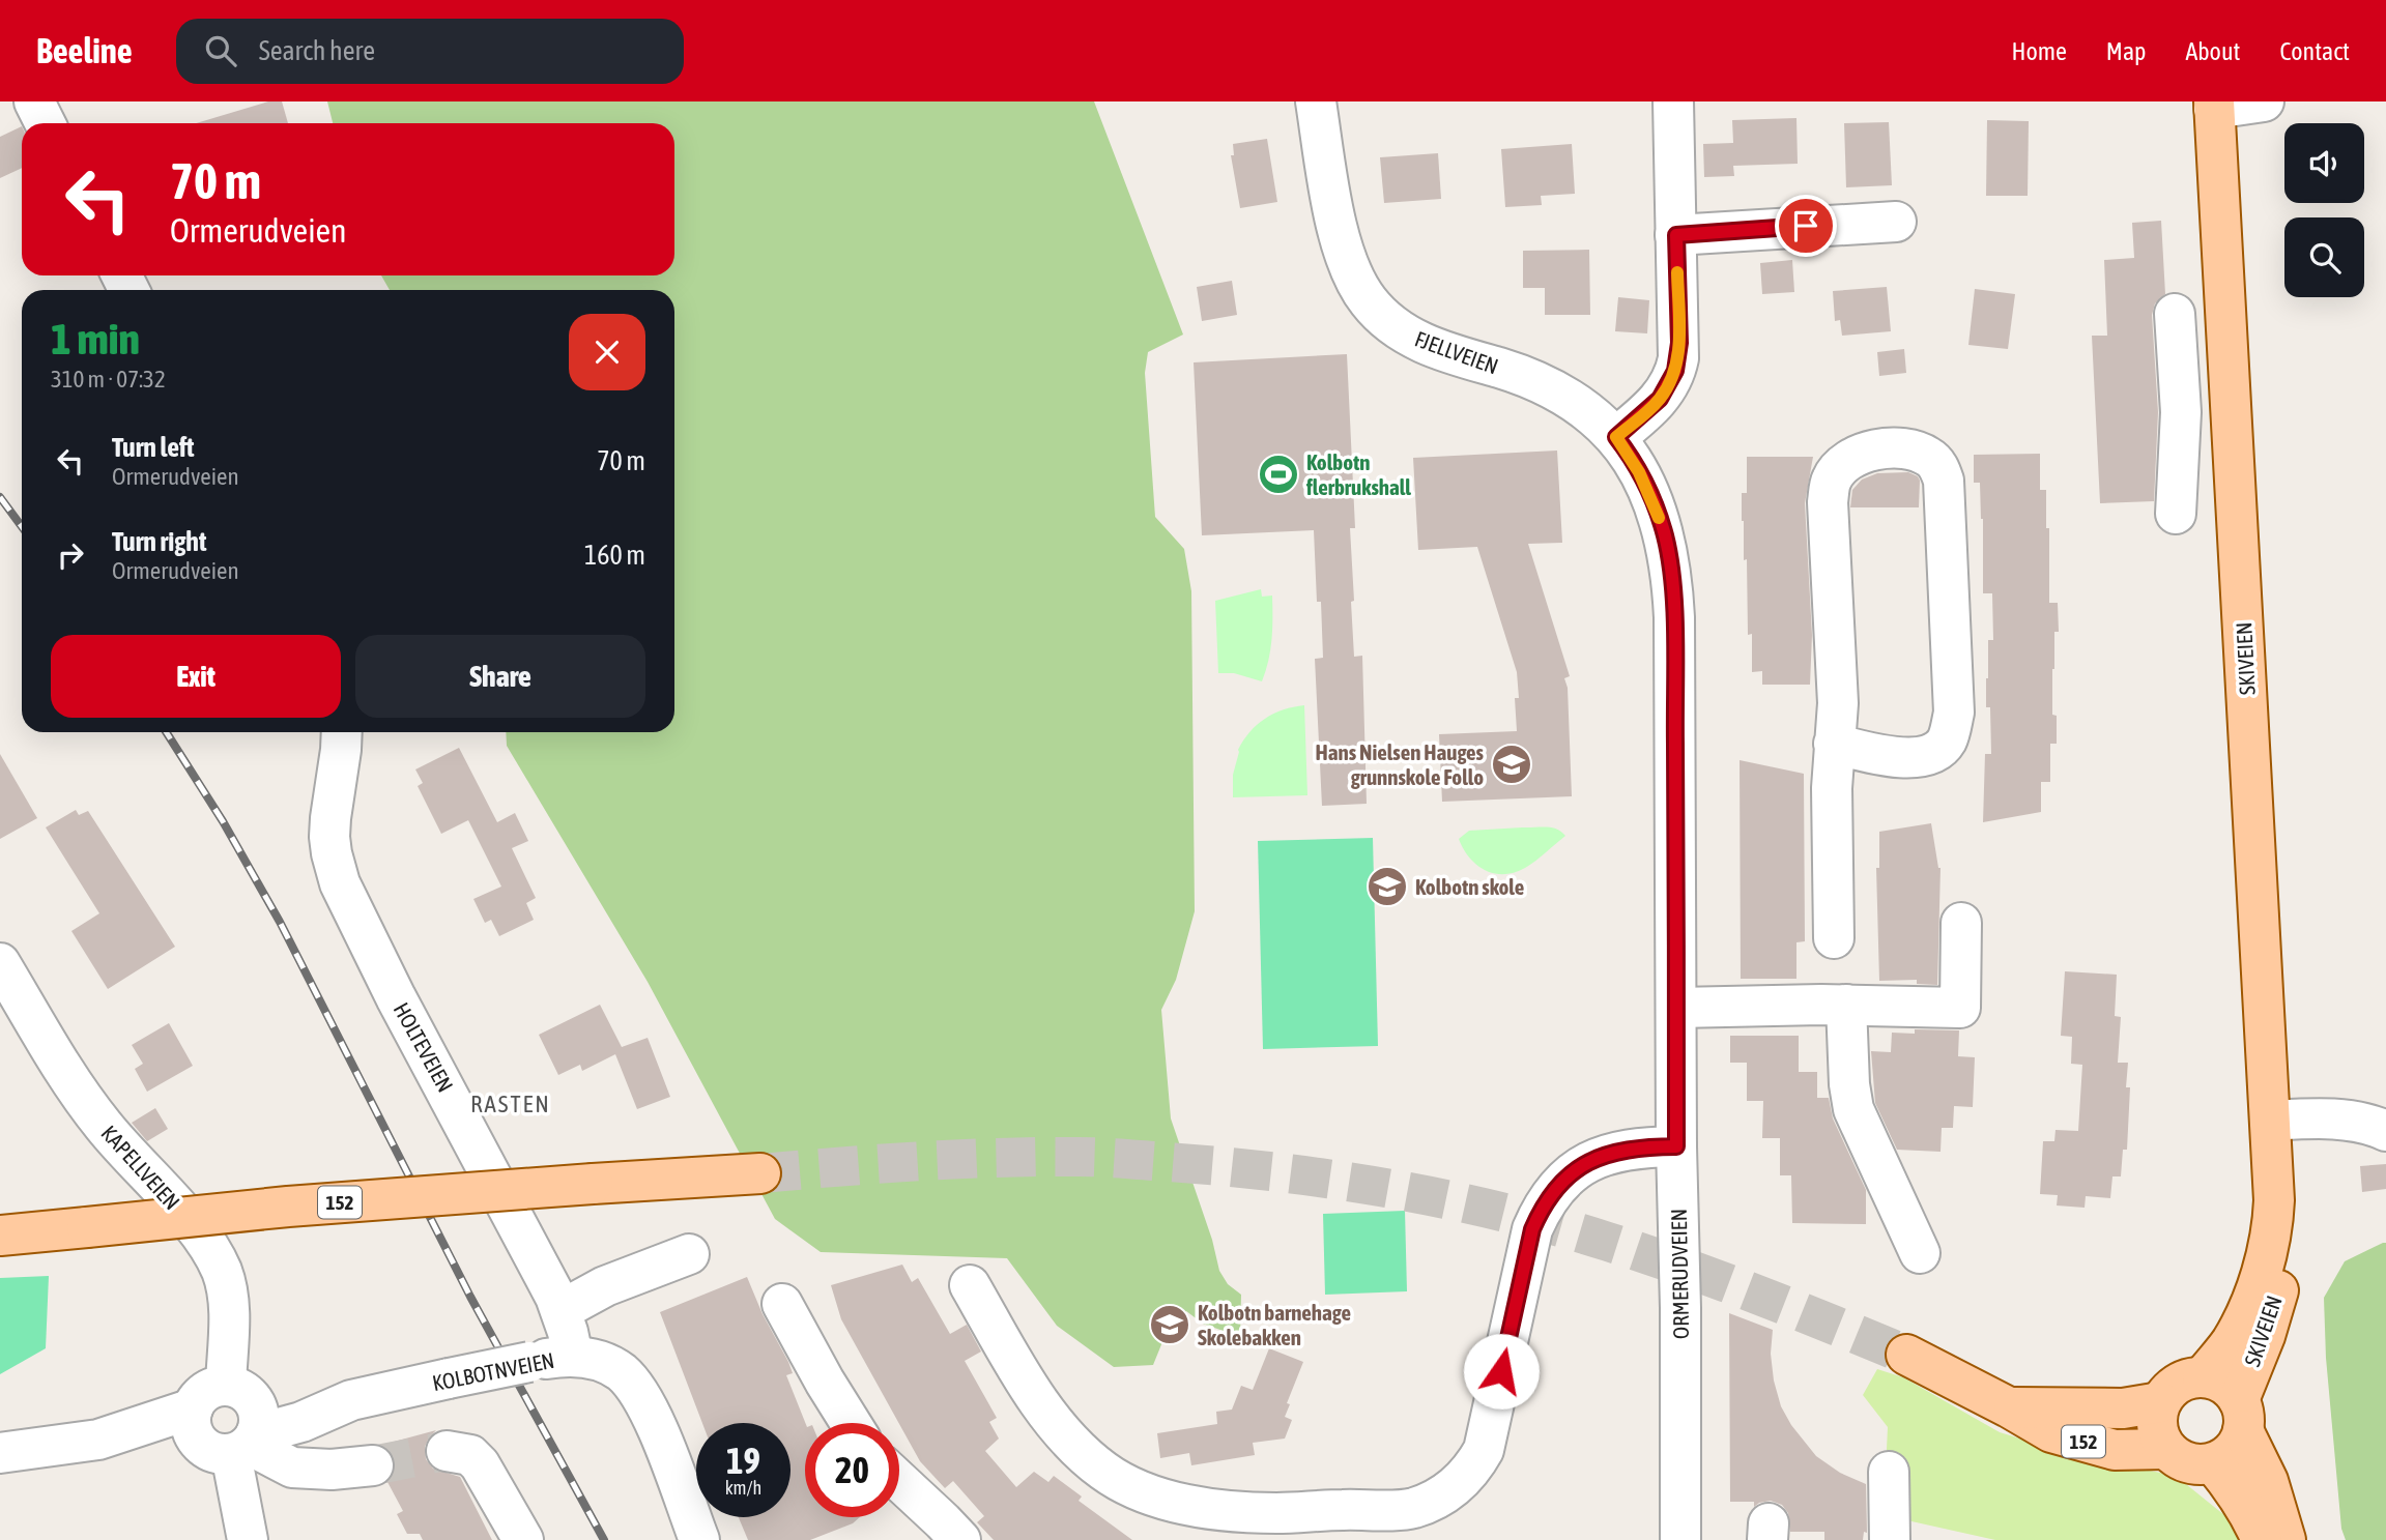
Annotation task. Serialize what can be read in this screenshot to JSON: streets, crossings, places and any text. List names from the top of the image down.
{
  "streets": {
    "main road": ["SKIVEIEN", "152"],
    "street": [
      "FJELLVEIEN",
      "HOLTEVEIEN",
      "KAPELLVEIEN",
      "ORMERUDVEIEN",
      "KOLBOTNVEIEN"
    ]
  },
  "crossings": [
    ["FJELLVEIEN", "ORMERUDVEIEN"],
    ["SKIVEIEN", "152"],
    ["HOLTEVEIEN", "KOLBOTNVEIEN"],
    ["KAPELLVEIEN", "KOLBOTNVEIEN"]
  ],
  "districts": ["RASTEN"],
  "places": {
    "sports": ["Kolbotn flerbrukshall"],
    "school or university": ["Hans Nielsen Hauges grunnskole Follo", "Kolbotn skole", "Kolbotn barnehage Skolebakken"]
  },
  "page": {
    "header": "Beeline",
    "search": "Search here",
    "nav": [
      "Home",
      "Map",
      "About",
      "Contact"
    ],
    "turn": ["70 m", "Ormerudveien"],
    "heading": ["1 min", "310 m · 07:32"],
    "list": [
      {
        "name": "Turn left",
        "note": "Ormerudveien",
        "value": "70 m"
      },
      {
        "name": "Turn right",
        "note": "Ormerudveien",
        "value": "160 m"
      }
    ],
    "buttons": ["Exit", "Share"],
    "speed": "19 km/h",
    "limit": "20"
  }
}
